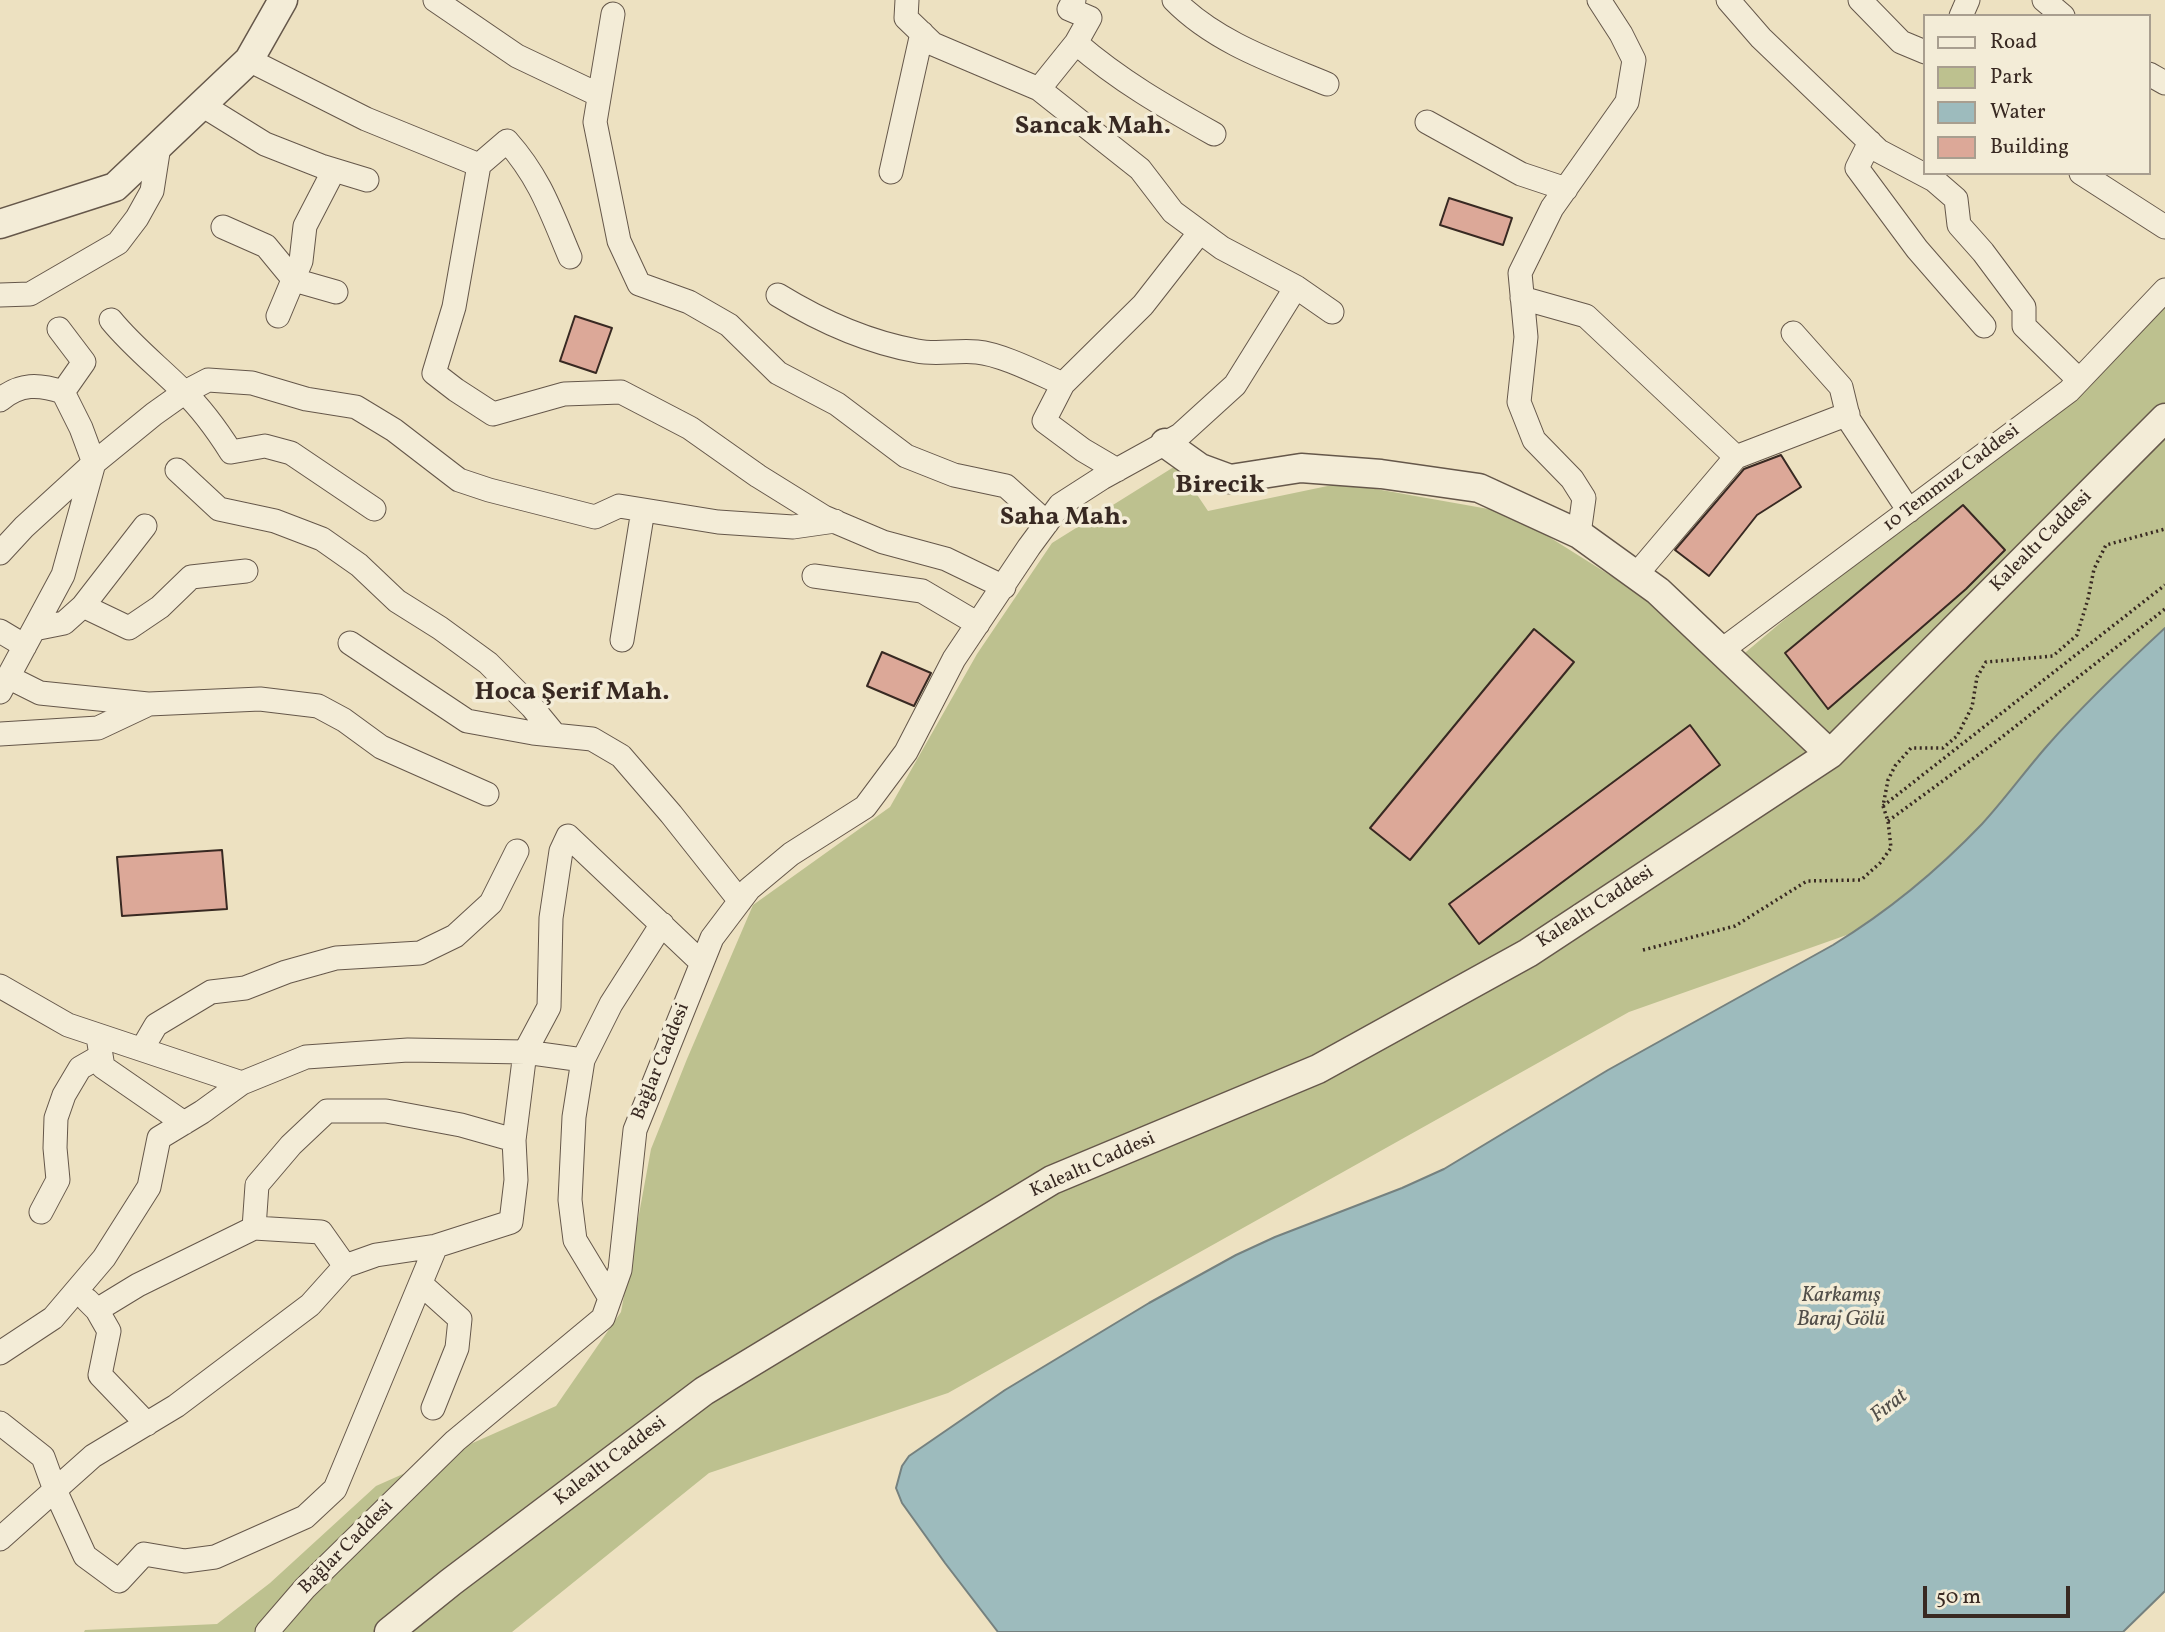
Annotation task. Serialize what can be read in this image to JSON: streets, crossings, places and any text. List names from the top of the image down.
{
  "streets": {
    "street": ["10 Temmuz Caddesi", "Kalealtı Caddesi", "Bağlar Caddesi"]
  },
  "districts": [
    "Sancak Mah.",
    "Birecik",
    "Saha Mah.",
    "Hoca Şerif Mah."
  ],
  "water": ["Karkamış Baraj Gölü", "Fırat"],
  "legend": [
    "Road",
    "Park",
    "Water",
    "Building"
  ],
  "scale_bar": "50 m"
}
